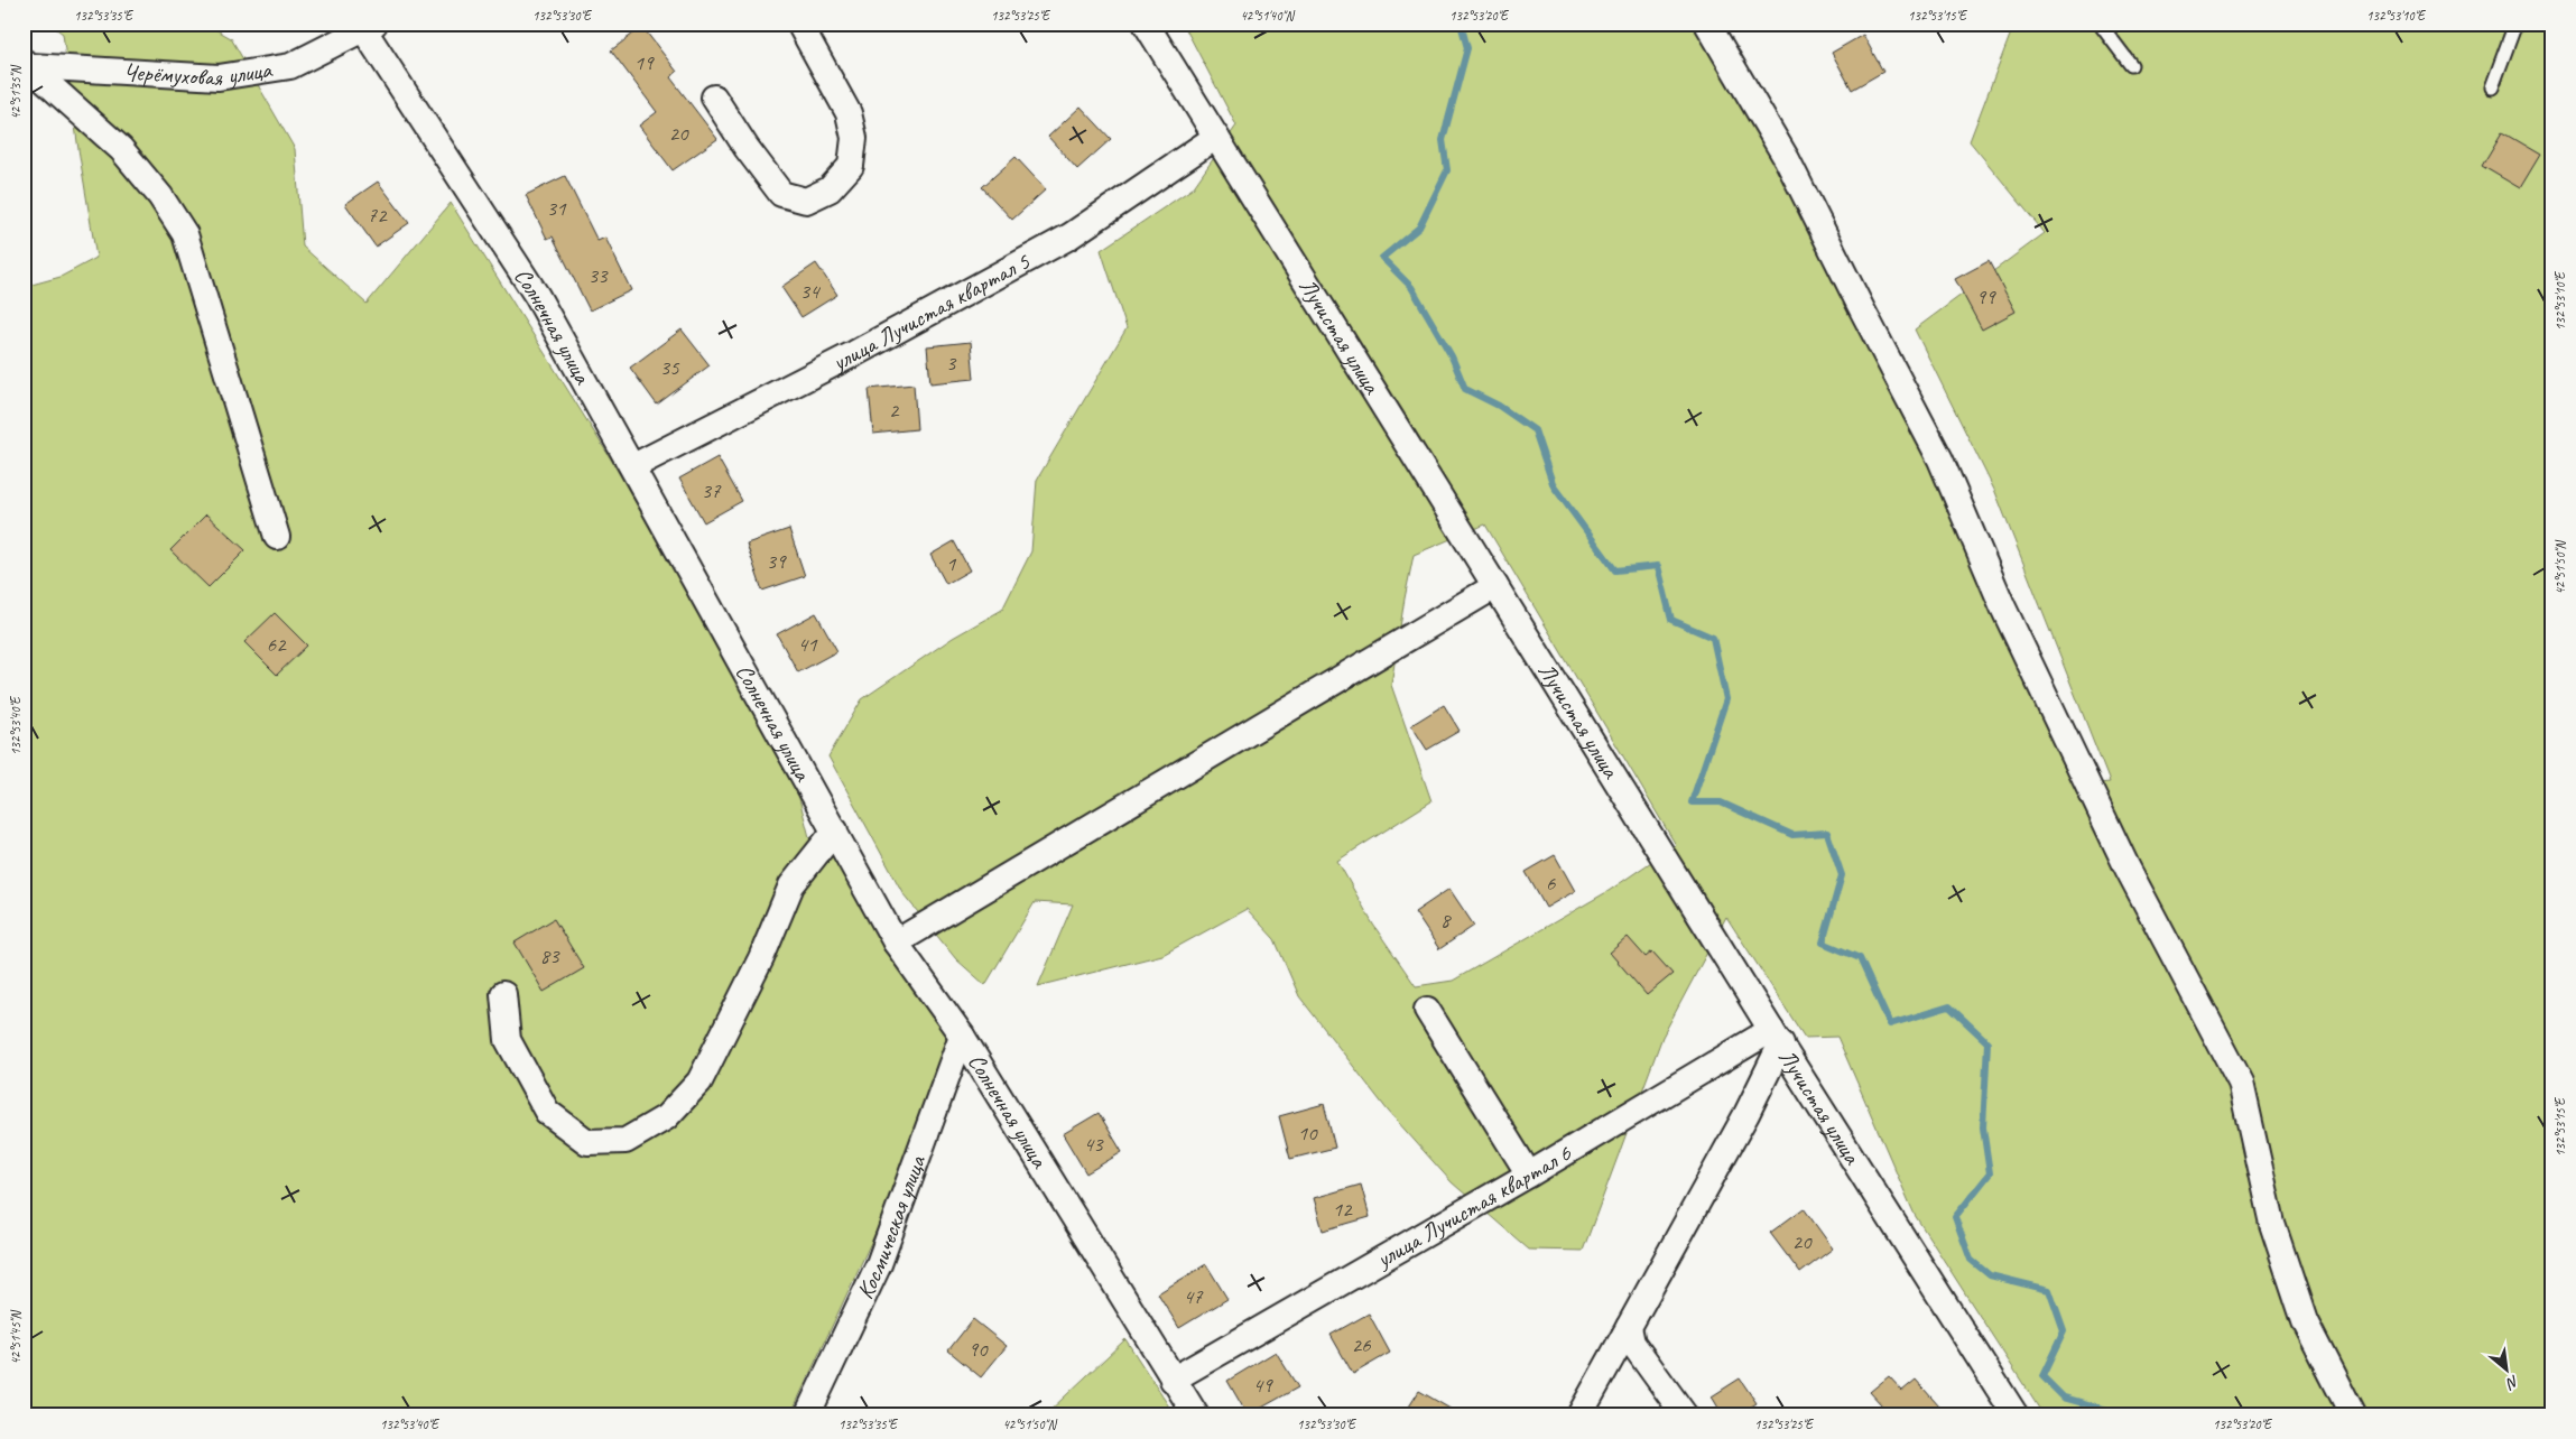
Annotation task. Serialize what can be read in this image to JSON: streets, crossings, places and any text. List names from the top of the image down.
{
  "streets": {
    "street": [
      "Черёмуховая улица",
      "улица Лучистая квартал 5",
      "Солнечная улица",
      "Лучистая улица",
      "улица Лучистая квартал 6",
      "Космическая улица"
    ]
  },
  "crossings": [
    ["Черёмуховая улица", "Солнечная улица"],
    ["улица Лучистая квартал 5", "Солнечная улица"],
    ["улица Лучистая квартал 5", "Лучистая улица"],
    ["Солнечная улица", "улица Лучистая квартал 6"],
    ["Солнечная улица", "Космическая улица"],
    ["Лучистая улица", "улица Лучистая квартал 6"]
  ],
  "house_numbers": [
    "19",
    "20",
    "31",
    "72",
    "33",
    "34",
    "99",
    "3",
    "35",
    "2",
    "37",
    "39",
    "1",
    "62",
    "41",
    "6",
    "8",
    "83",
    "10",
    "43",
    "12",
    "20",
    "47",
    "26",
    "90",
    "49"
  ],
  "north": "bottom right",
  "coordinates": [
    "132°53'35\"E",
    "132°53'30\"E",
    "132°53'25\"E",
    "42°51'40\"N",
    "132°53'20\"E",
    "132°53'15\"E",
    "132°53'10\"E",
    "42°51'35\"N",
    "42°51'50\"N",
    "132°53'40\"E",
    "42°51'45\"N"
  ]
}
